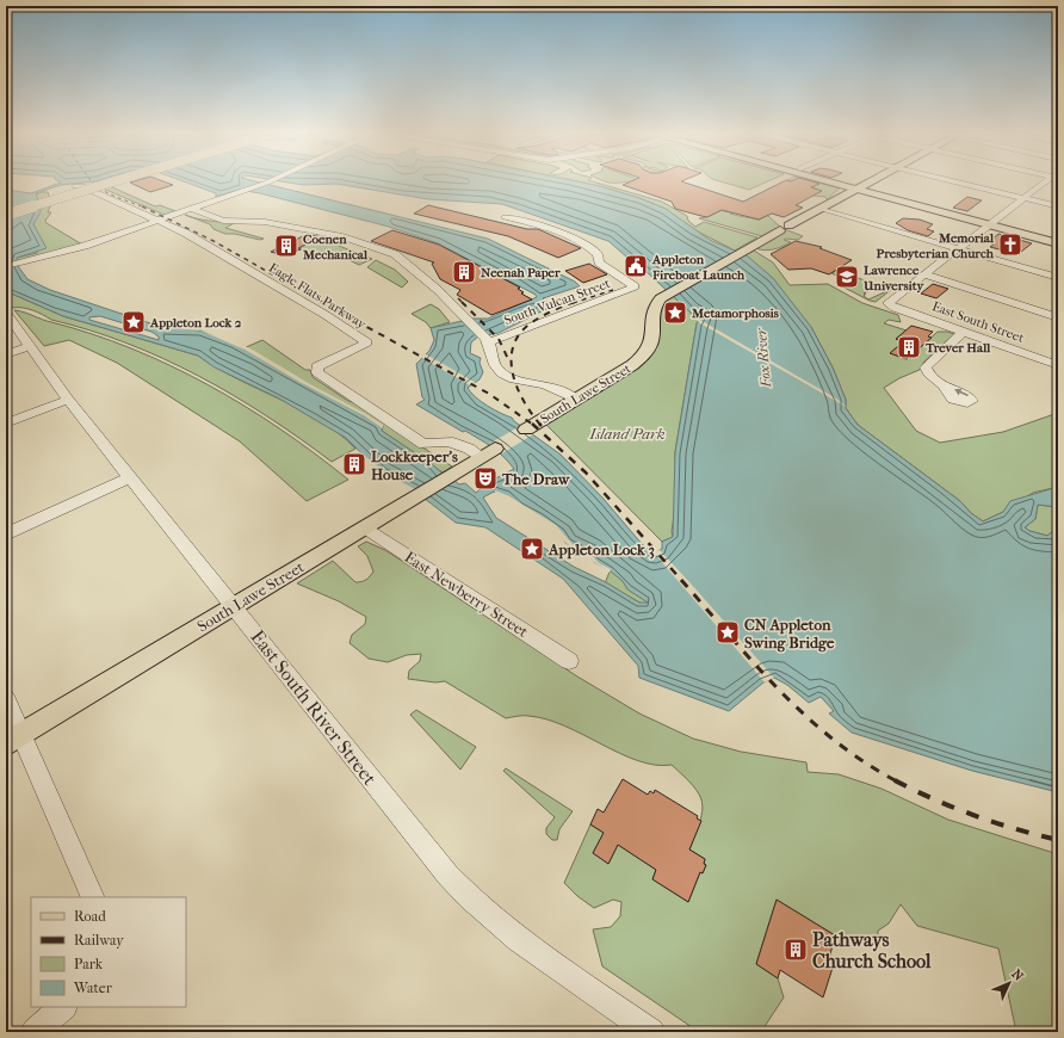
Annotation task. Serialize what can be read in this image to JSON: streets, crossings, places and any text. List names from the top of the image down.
{
  "streets": {
    "main road": ["South Lawe Street"],
    "street": [
      "Eagle Flats Parkway",
      "South Vulcan Street",
      "East South Street",
      "East Newberry Street",
      "East South River Street"
    ]
  },
  "crossings": [
    ["Eagle Flats Parkway", "South Lawe Street"],
    ["South Lawe Street", "East Newberry Street"],
    ["South Lawe Street", "East South River Street"]
  ],
  "water": ["Fox River"],
  "parks": ["Island Park"],
  "places": {
    "church": ["Memorial Presbyterian Church"],
    "building": [
      "Coenen Mechanical",
      "Neenah Paper",
      "Trever Hall",
      "Lockkeeper's House",
      "Pathways Church School"
    ],
    "public building": ["Appleton Fireboat Launch"],
    "school or university": ["Lawrence University"],
    "place": [
      "Metamorphosis",
      "Appleton Lock 2",
      "Appleton Lock 3",
      "CN Appleton Swing Bridge"
    ],
    "theatre": ["The Draw"]
  },
  "legend": [
    "Road",
    "Railway",
    "Park",
    "Water"
  ],
  "north": "top right"
}
